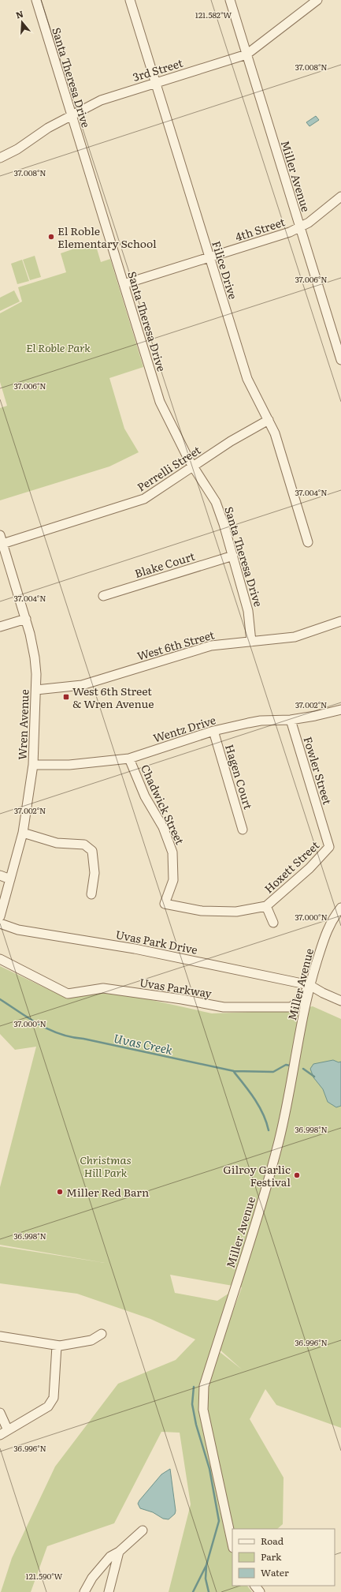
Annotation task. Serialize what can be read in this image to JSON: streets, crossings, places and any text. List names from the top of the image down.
{
  "streets": {
    "street": [
      "3rd Street",
      "Santa Theresa Drive",
      "Miller Avenue",
      "4th Street",
      "Filice Drive",
      "Perrelli Street",
      "Blake Court",
      "West 6th Street",
      "Wren Avenue",
      "Wentz Drive",
      "Fowler Street",
      "Hagen Court",
      "Chadwick Street",
      "Hoxett Street",
      "Uvas Park Drive",
      "Uvas Parkway"
    ]
  },
  "crossings": [
    ["3rd Street", "Santa Theresa Drive"],
    ["3rd Street", "Miller Avenue"],
    ["3rd Street", "Filice Drive"],
    ["Santa Theresa Drive", "4th Street"],
    ["Santa Theresa Drive", "Perrelli Street"],
    ["Santa Theresa Drive", "Blake Court"],
    ["Santa Theresa Drive", "West 6th Street"],
    ["Miller Avenue", "4th Street"],
    ["Miller Avenue", "Uvas Park Drive"],
    ["Miller Avenue", "Uvas Parkway"],
    ["4th Street", "Filice Drive"],
    ["Filice Drive", "Perrelli Street"],
    ["Perrelli Street", "Wren Avenue"],
    ["West 6th Street", "Wren Avenue"],
    ["Wren Avenue", "Wentz Drive"],
    ["Wentz Drive", "Fowler Street"],
    ["Wentz Drive", "Hagen Court"],
    ["Wentz Drive", "Chadwick Street"],
    ["Fowler Street", "Hoxett Street"],
    ["Chadwick Street", "Hoxett Street"],
    ["Uvas Park Drive", "Uvas Parkway"]
  ],
  "water": ["Uvas Creek"],
  "parks": ["El Roble Park", "Christmas Hill Park"],
  "places": {
    "other": ["El Roble Elementary School", "Gilroy Garlic Festival", "Miller Red Barn"],
    "transit": ["West 6th Street & Wren Avenue"]
  },
  "legend": ["Road", "Park", "Water"],
  "north": "top",
  "coordinates": [
    "121.582°W",
    "37.008°N",
    "37.006°N",
    "37.004°N",
    "37.002°N",
    "37.000°N",
    "36.998°N",
    "36.996°N",
    "121.590°W"
  ]
}
